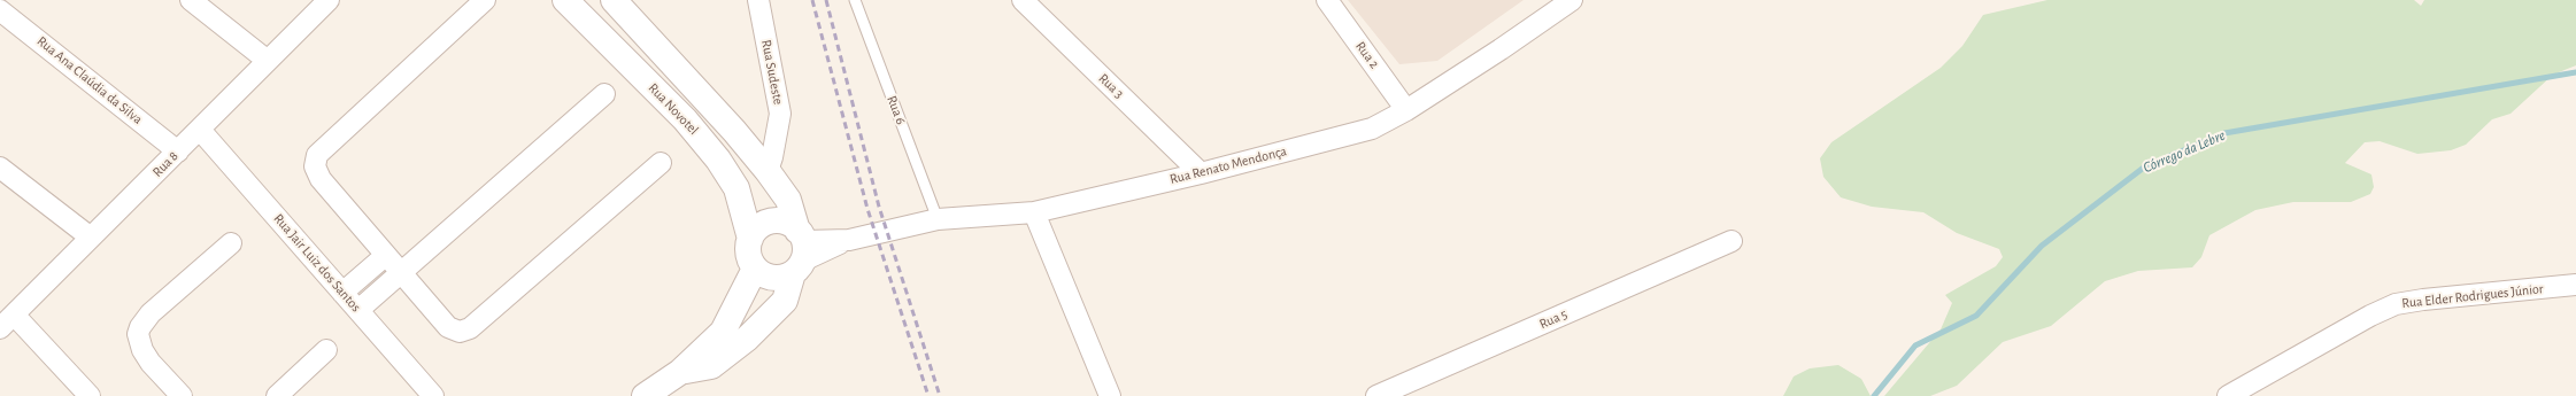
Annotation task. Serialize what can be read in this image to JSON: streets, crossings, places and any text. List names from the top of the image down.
{
  "streets": {
    "street": [
      "Rua 2",
      "Rua Sudeste",
      "Rua Ana Claúdia da Silva",
      "Rua 3",
      "Rua Novotel",
      "Rua 8",
      "Rua Renato Mendonça",
      "Rua Jair Luiz dos Santos",
      "Rua Elder Rodrigues Júnior",
      "Rua 5"
    ],
    "lane": ["Rua 6"]
  },
  "crossings": [
    ["Rua 2", "Rua Renato Mendonça"],
    ["Rua Ana Claúdia da Silva", "Rua 8"],
    ["Rua 3", "Rua Renato Mendonça"],
    ["Rua Novotel", "Rua Renato Mendonça"],
    ["Rua 6", "Rua Renato Mendonça"],
    ["Rua 8", "Rua Jair Luiz dos Santos"]
  ],
  "water": ["Córrego da Lebre"]
}
